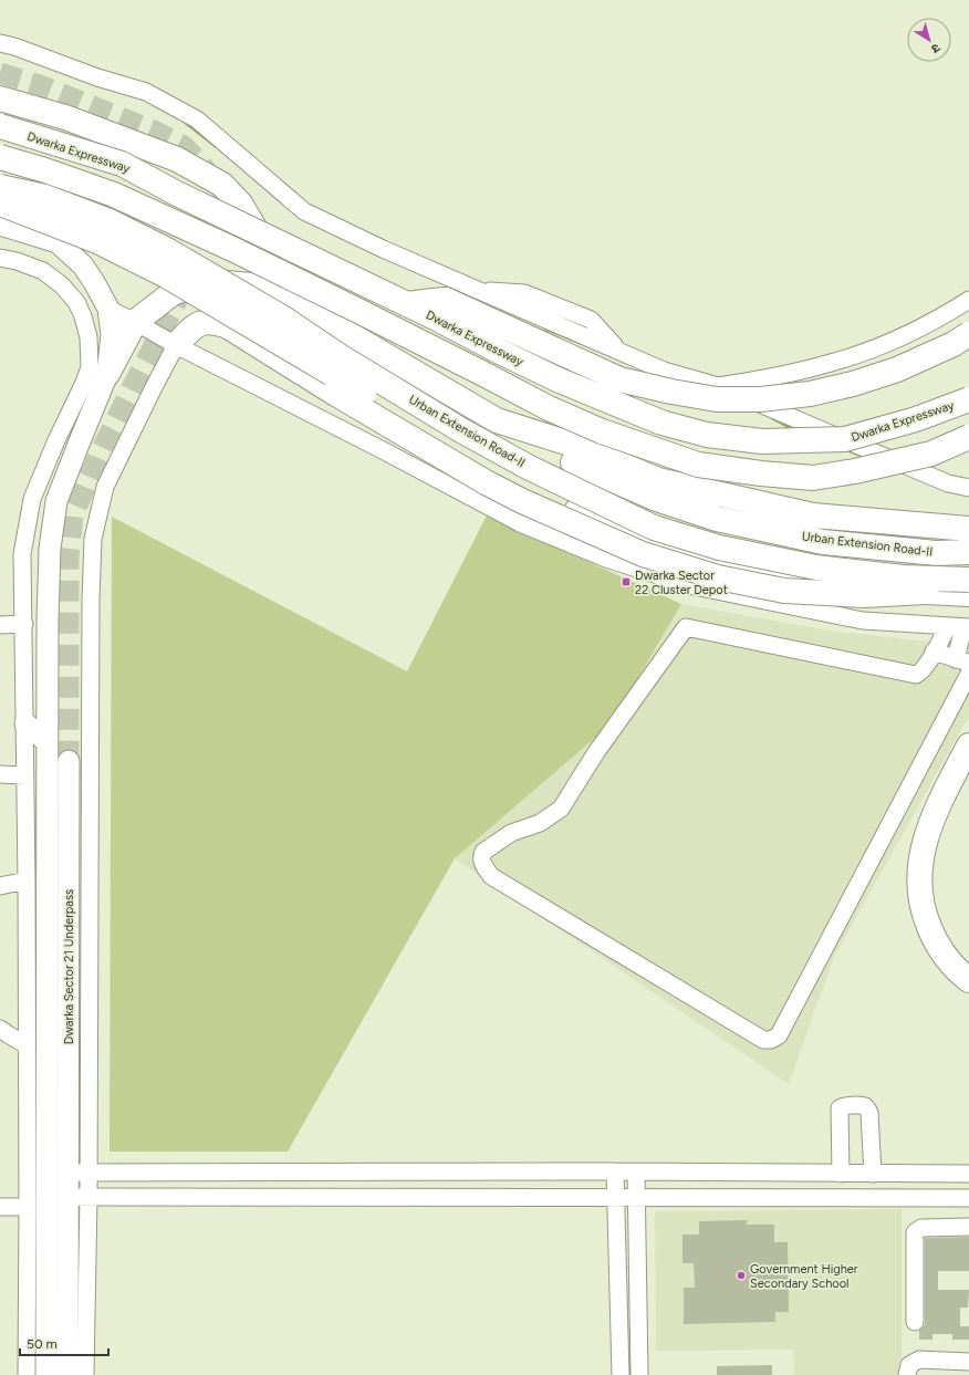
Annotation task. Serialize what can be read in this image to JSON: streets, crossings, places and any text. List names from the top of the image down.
{
  "streets": {
    "highway": ["Dwarka Expressway", "Urban Extension Road-II"],
    "main road": ["Dwarka Sector 21 Underpass"]
  },
  "places": {
    "transit": ["Dwarka Sector 22 Cluster Depot"],
    "other": ["Government Higher Secondary School"]
  },
  "scale_bar": "50 m",
  "north": "bottom right"
}
